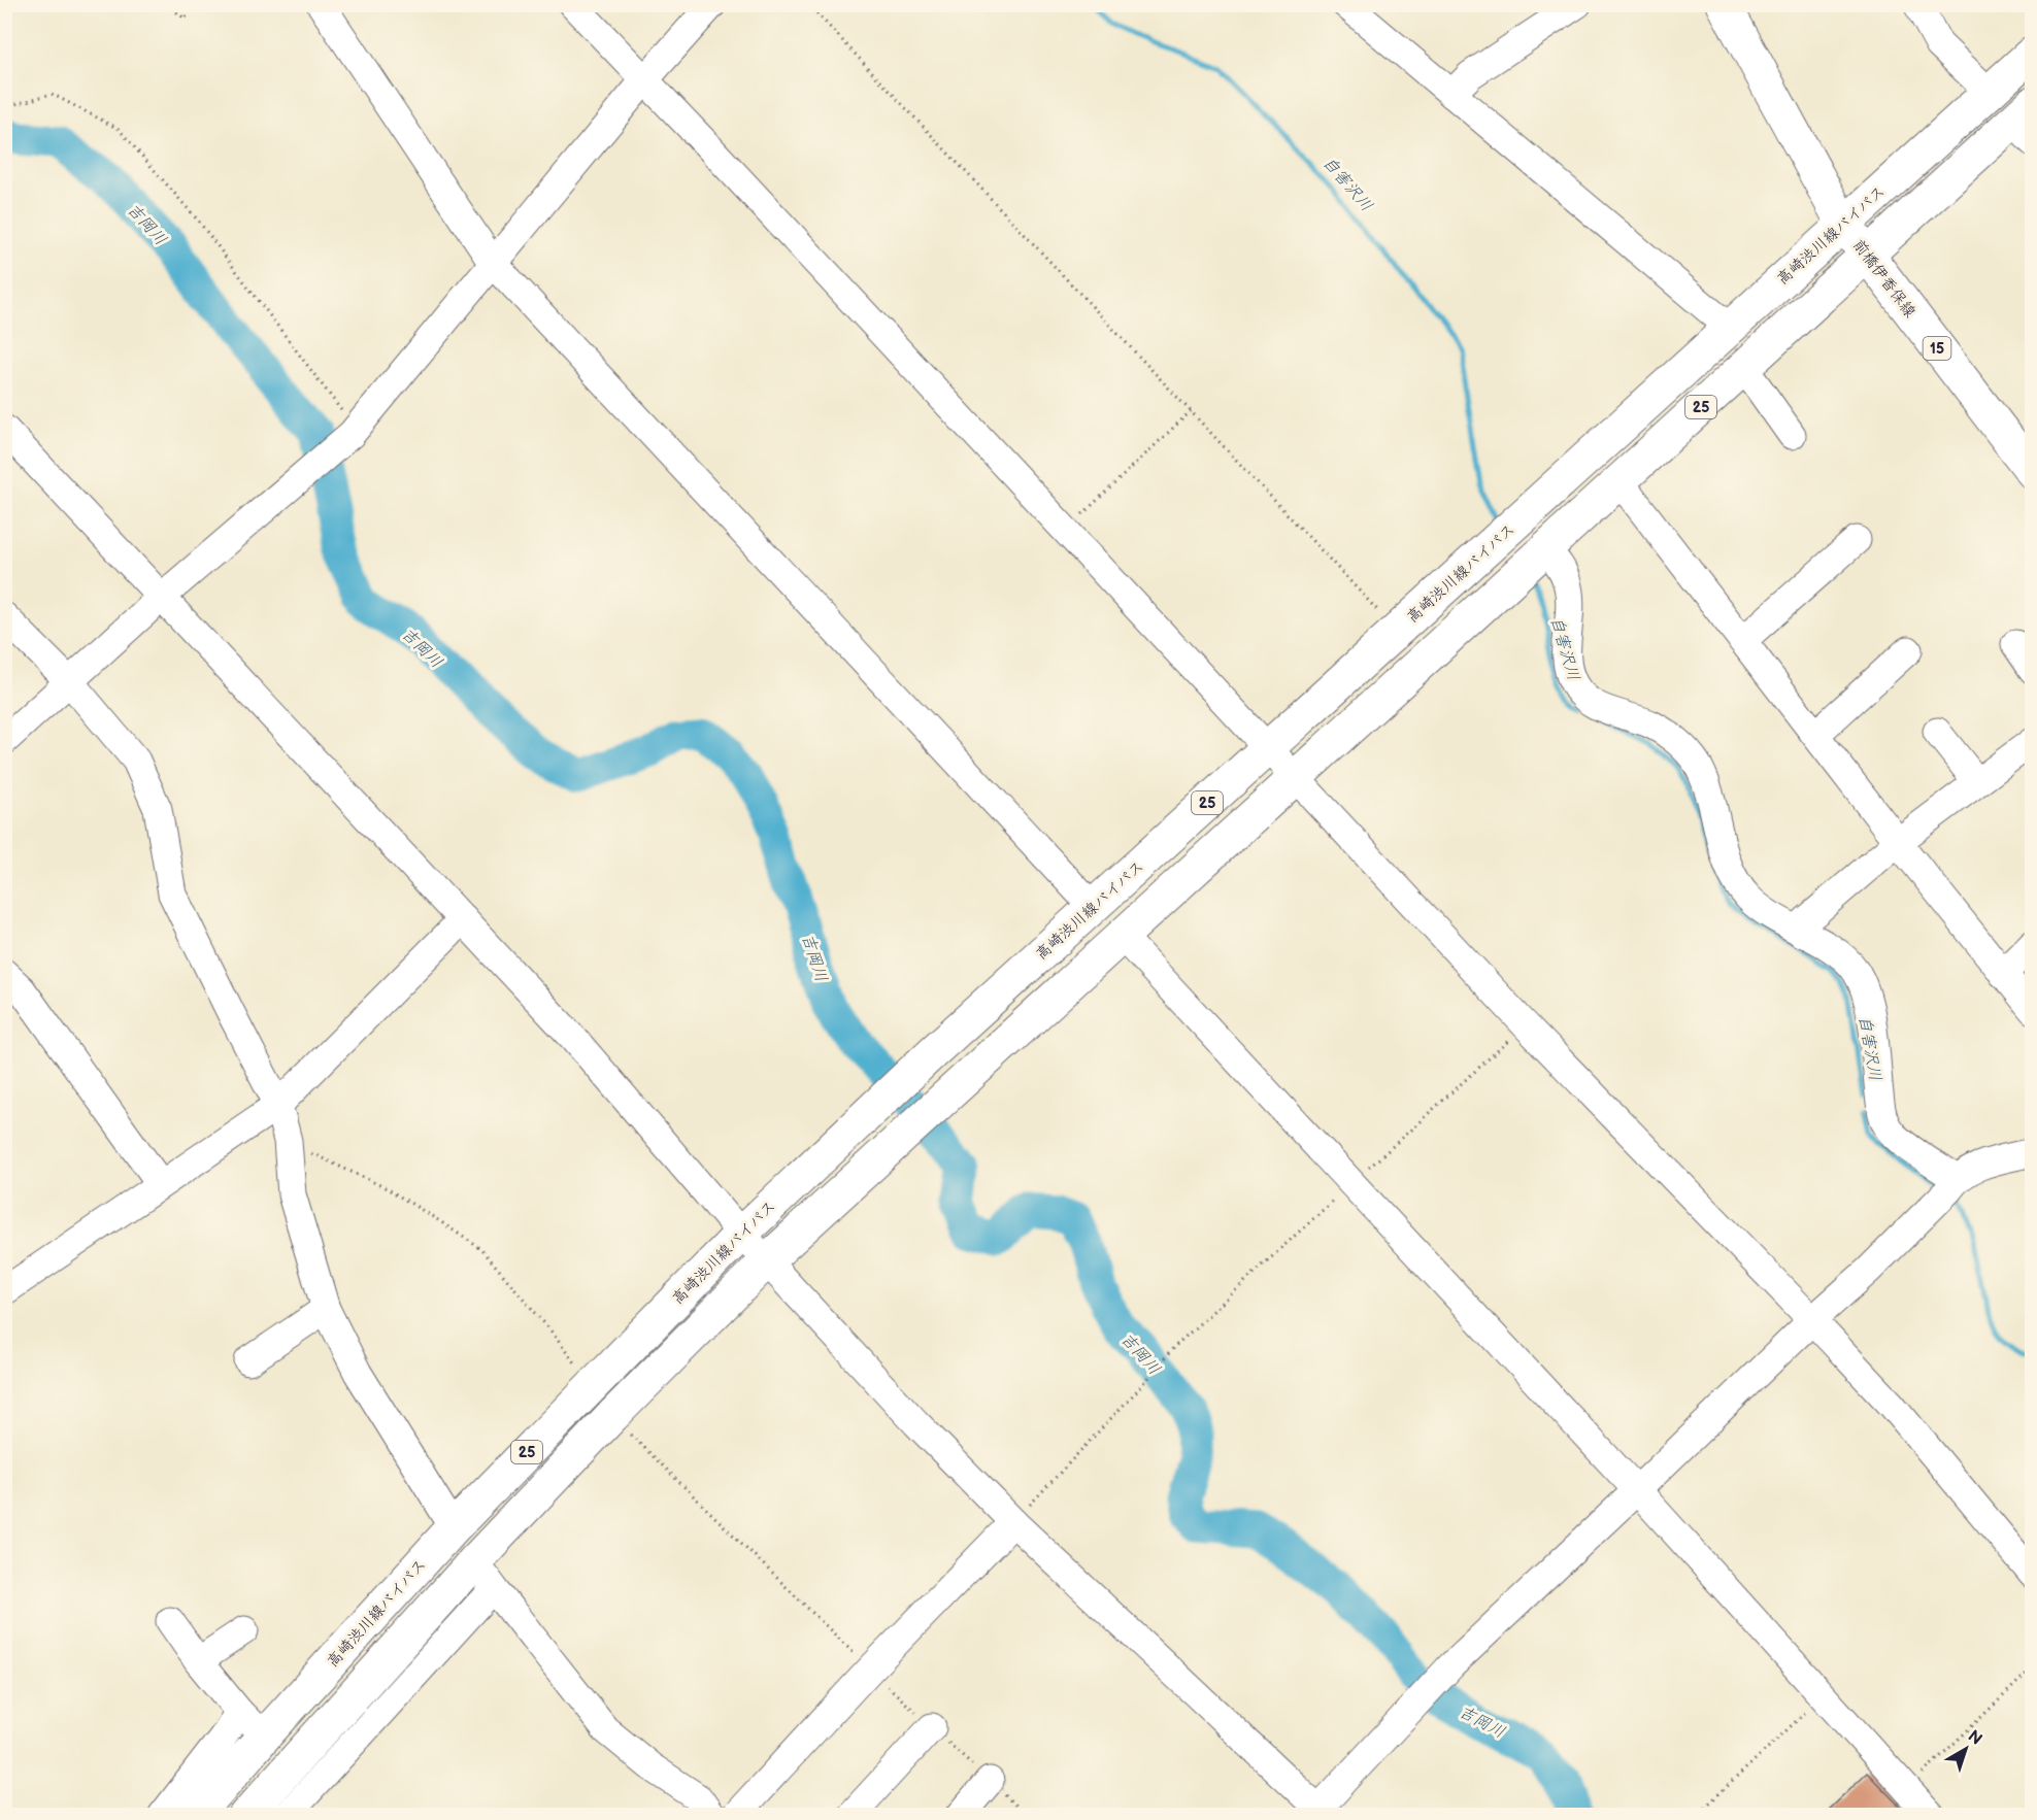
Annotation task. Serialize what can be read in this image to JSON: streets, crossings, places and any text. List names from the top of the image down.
{
  "streets": {
    "main road": [
      "高崎渋川線バイパス",
      "前橋伊香保線",
      "15",
      "25"
    ]
  },
  "crossings": [
    ["高崎渋川線バイパス", "前橋伊香保線"],
    ["前橋伊香保線", "25"]
  ],
  "water": ["自害沢川", "吉岡川"],
  "north": "top right"
}
